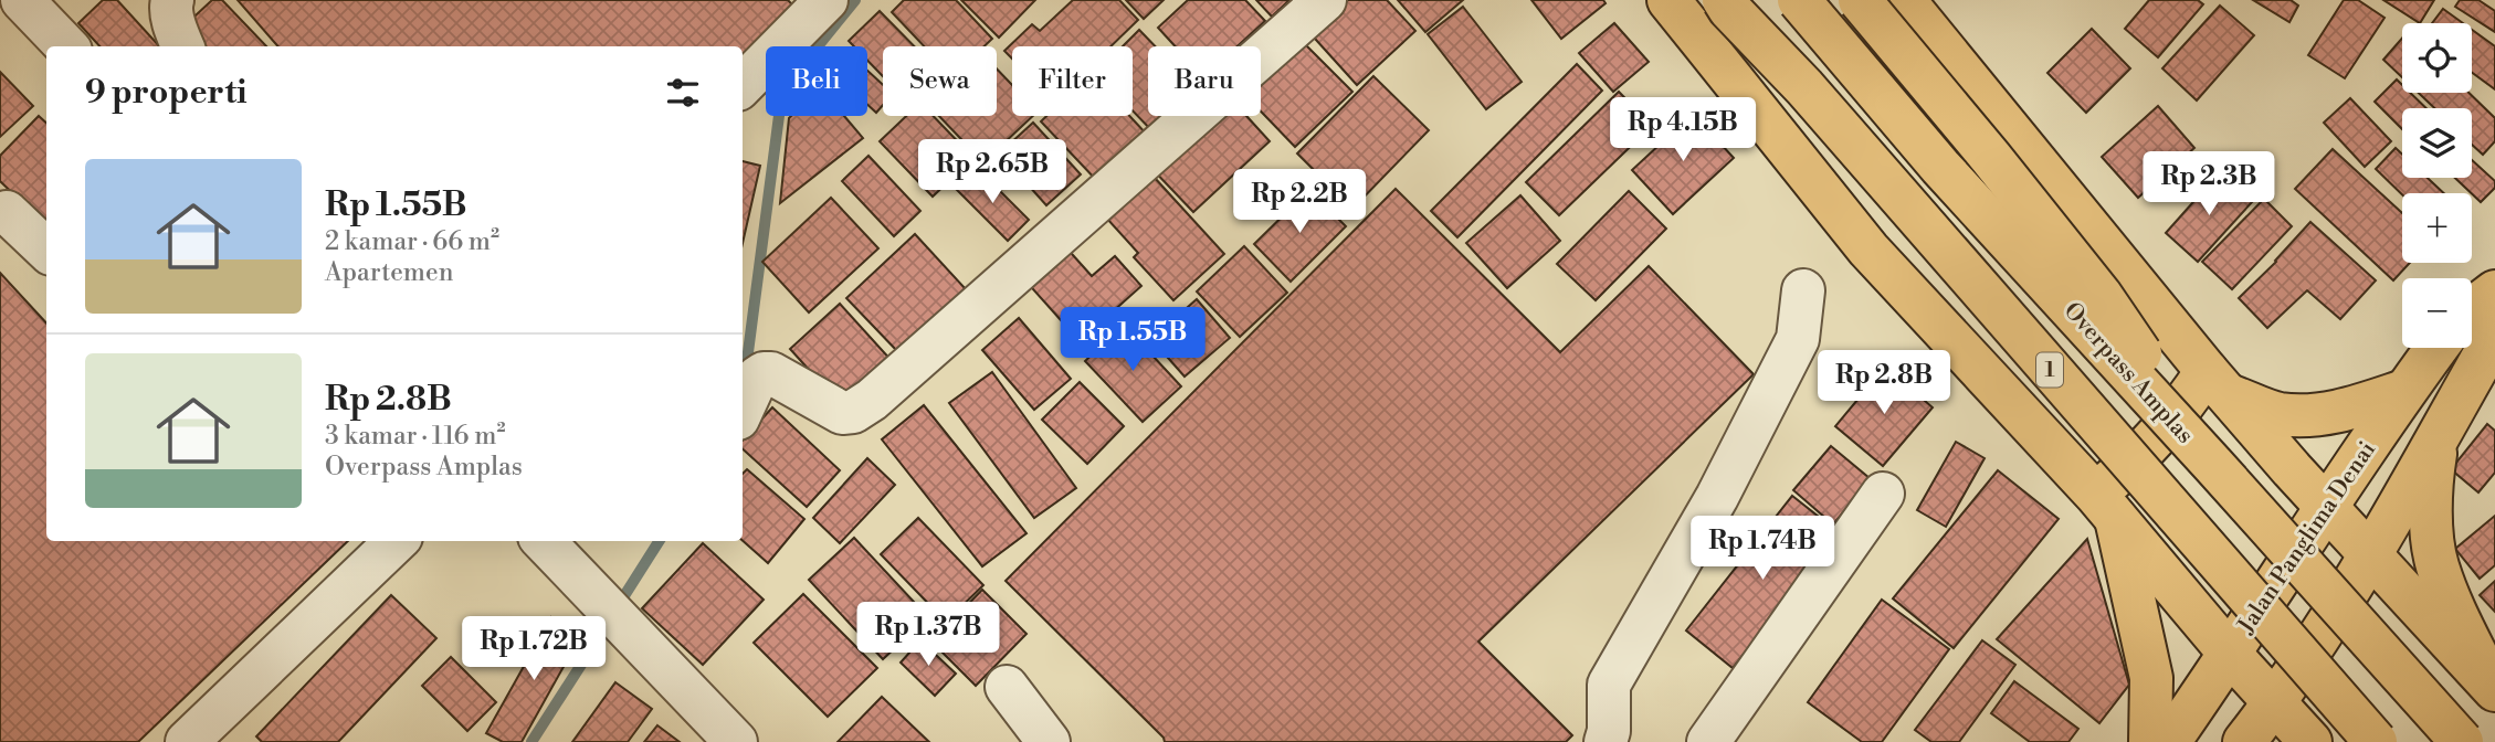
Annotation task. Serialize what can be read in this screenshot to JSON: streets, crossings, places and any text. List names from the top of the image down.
{
  "streets": {
    "main road": ["1", "Overpass Amplas", "Jalan Panglima Denai"]
  },
  "page": {
    "map_buttons": ["+", "−"],
    "chip": [
      "Beli",
      "Sewa",
      "Filter",
      "Baru"
    ],
    "heading": "9 properti",
    "price": [
      "Rp 4.15B",
      "Rp 2.65B",
      "Rp 2.3B",
      "Rp 2.2B",
      "Rp 1.55B",
      "Rp 2.8B",
      "Rp 1.74B",
      "Rp 1.37B",
      "Rp 1.72B"
    ],
    "list": [
      {
        "name": "Rp 1.55B",
        "note": "2 kamar · 66 m² · Apartemen"
      },
      {
        "name": "Rp 2.8B",
        "note": "3 kamar · 116 m² · Overpass Amplas"
      }
    ]
  }
}
